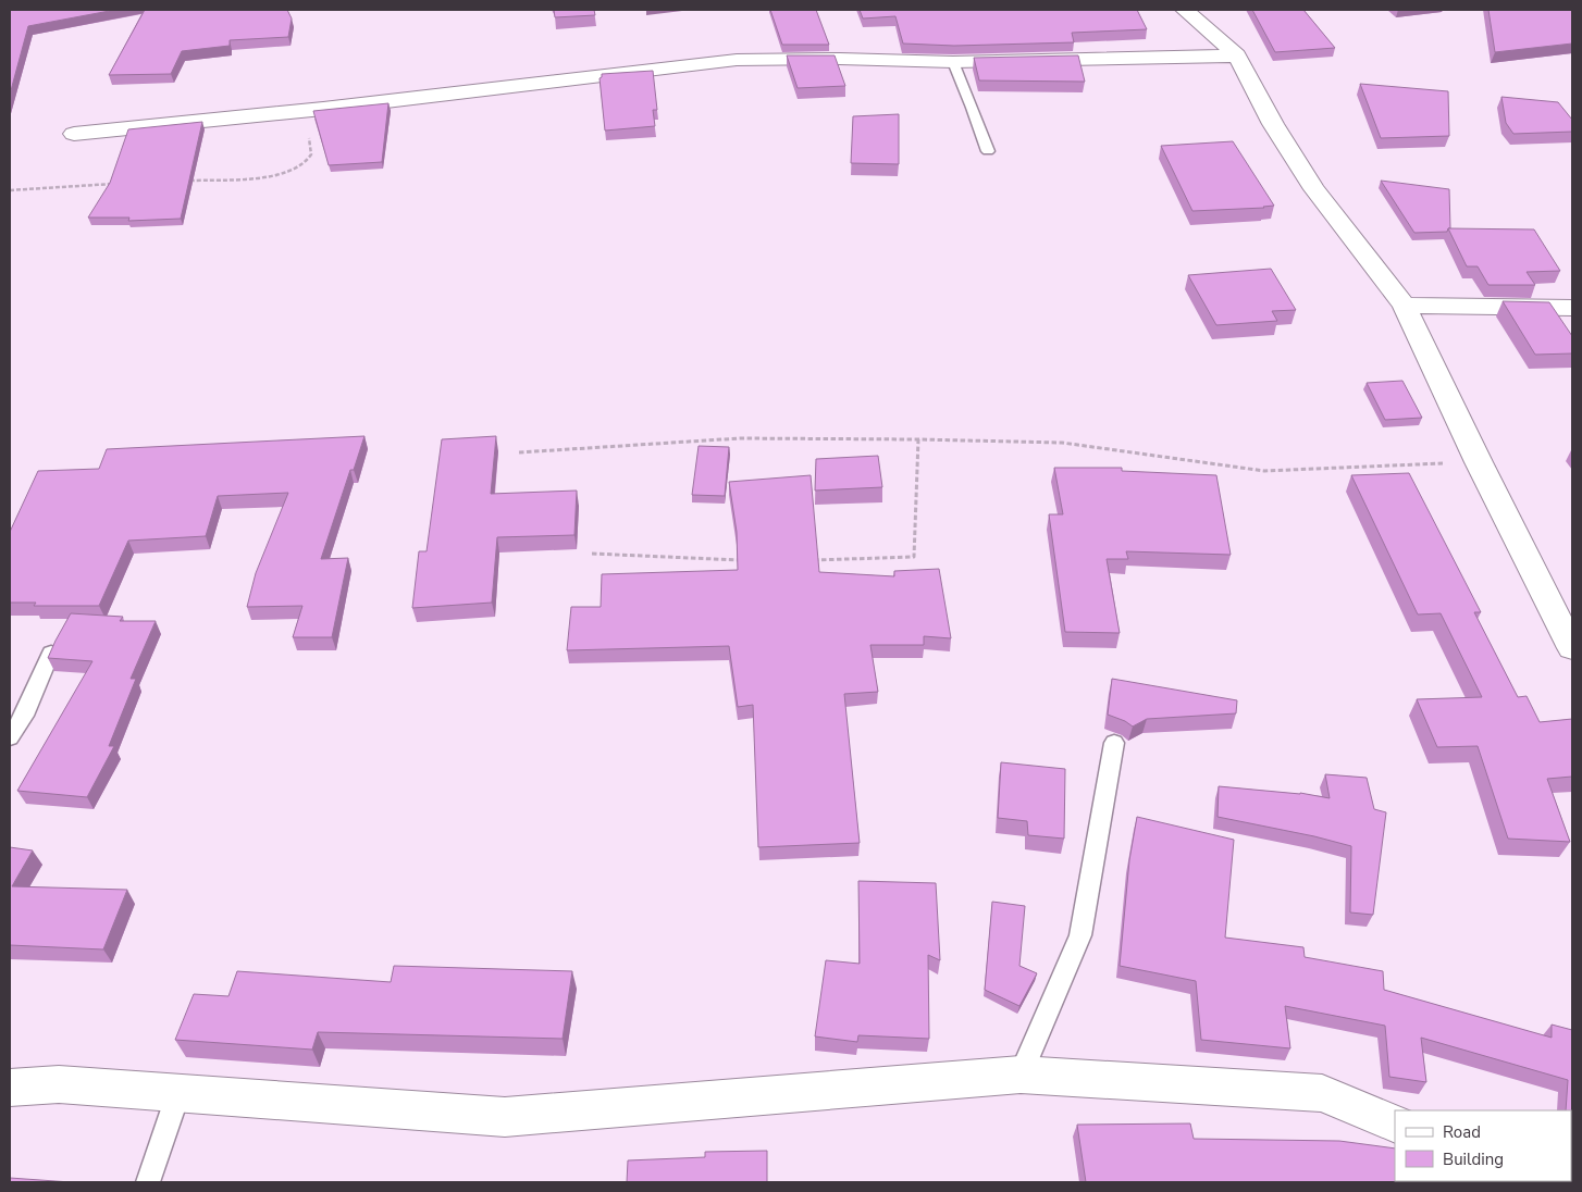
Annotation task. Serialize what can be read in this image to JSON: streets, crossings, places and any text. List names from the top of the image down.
{
  "legend": ["Road", "Building"]
}
